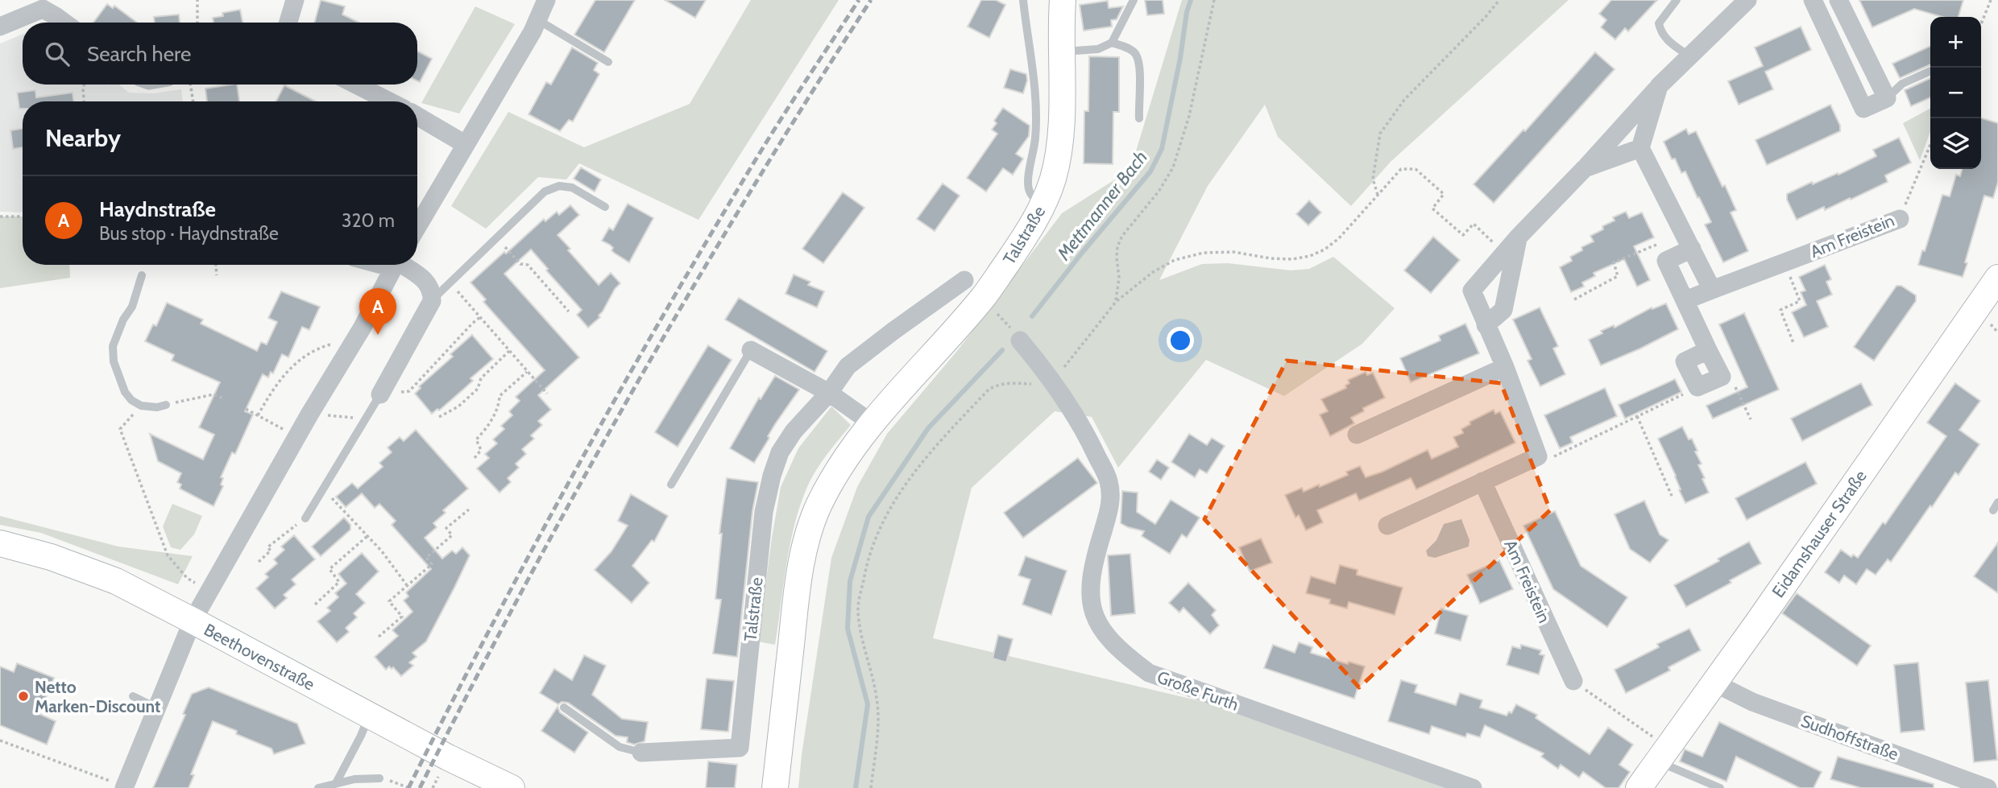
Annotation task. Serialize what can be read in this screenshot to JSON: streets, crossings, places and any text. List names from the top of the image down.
{
  "streets": {
    "main road": ["Talstraße", "Eidamshauser Straße", "Beethovenstraße"],
    "street": ["Am Freistein", "Große Furth", "Sudhoffstraße"]
  },
  "crossings": [
    ["Eidamshauser Straße", "Sudhoffstraße"]
  ],
  "water": ["Mettmanner Bach"],
  "places": ["Netto Marken-Discount"],
  "page": {
    "map_buttons": ["+", "−"],
    "search": "Search here",
    "heading": "Nearby",
    "list": [
      {
        "mark": "A",
        "name": "Haydnstraße",
        "note": "Bus stop · Haydnstraße",
        "value": "320 m"
      }
    ],
    "pins": "A"
  }
}
